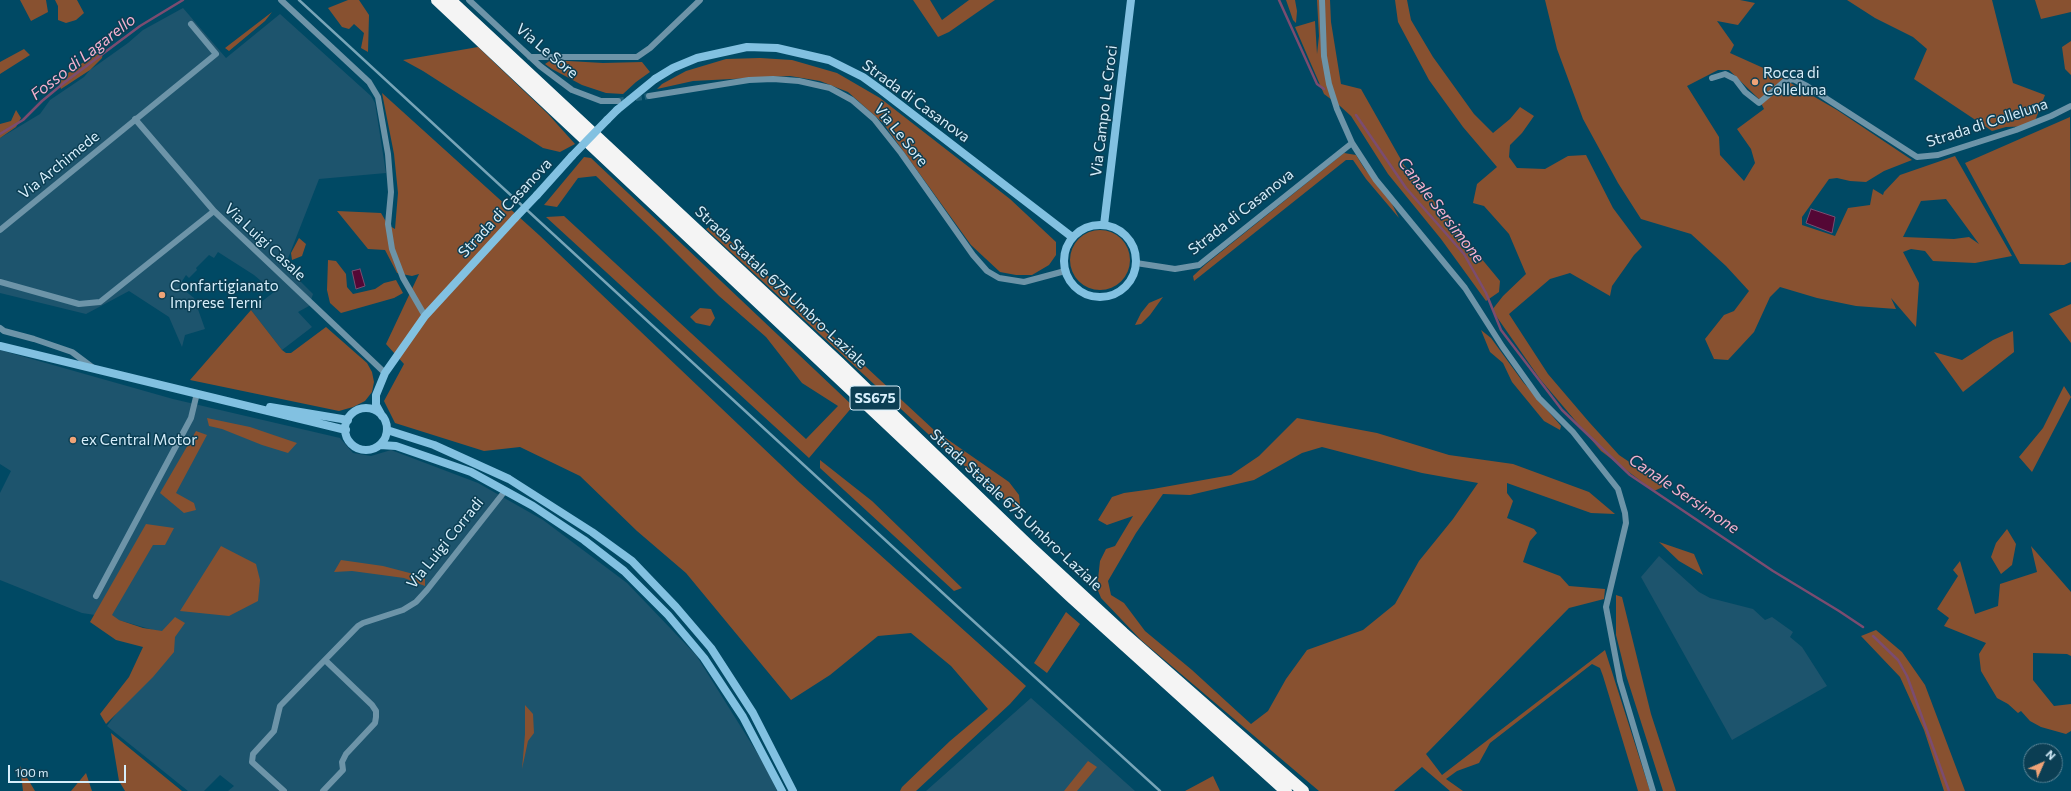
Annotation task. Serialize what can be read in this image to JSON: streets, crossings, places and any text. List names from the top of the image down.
{
  "streets": {
    "highway": ["Strada Statale 675 Umbro-Laziale", "SS675"],
    "main road": ["Strada di Casanova", "Via Campo Le Croci"],
    "street": [
      "Via Le Sore",
      "Strada di Colleluna",
      "Via Archimede",
      "Via Luigi Casale",
      "Via Luigi Corradi"
    ]
  },
  "crossings": [
    ["Via Le Sore", "Strada di Casanova"],
    ["Via Le Sore", "Via Campo Le Croci"],
    ["Strada di Casanova", "Via Campo Le Croci"],
    ["Strada di Casanova", "Via Luigi Casale"]
  ],
  "water": ["Fosso di Lagarello", "Canale Sersimone"],
  "places": ["Rocca di Colleluna", "Confartigianato Imprese Terni", "ex Central Motor"],
  "scale_bar": "100 m",
  "north": "top right"
}
